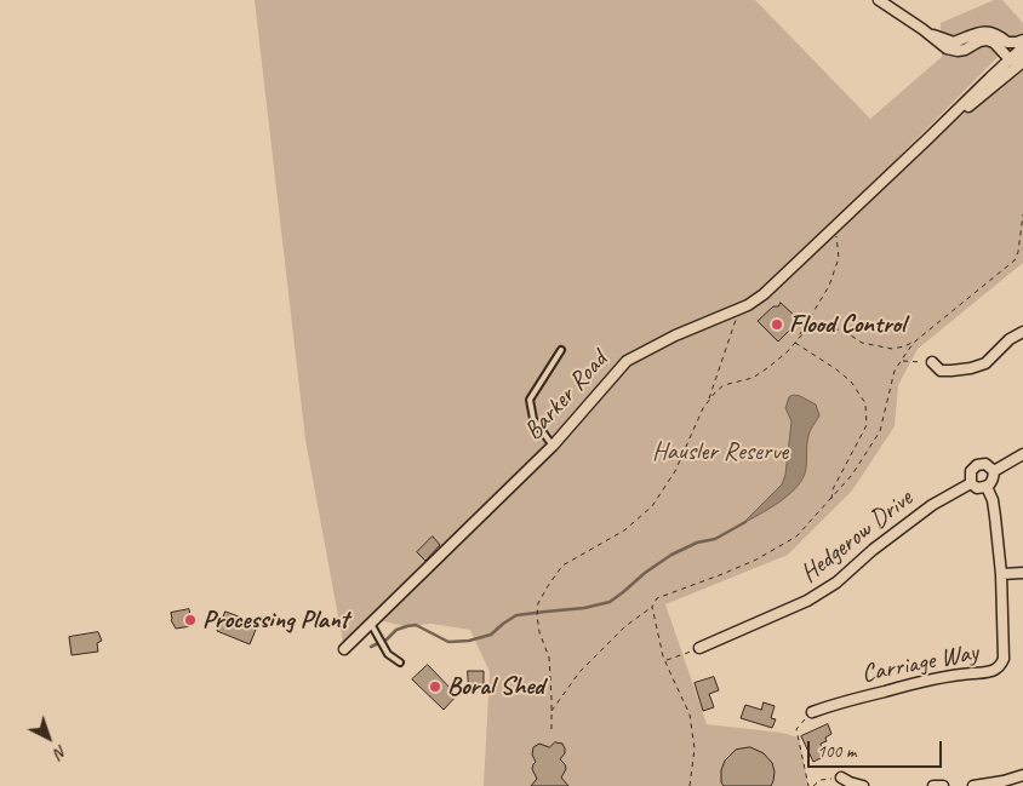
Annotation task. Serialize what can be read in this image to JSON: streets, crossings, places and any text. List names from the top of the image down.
{
  "streets": {
    "street": ["Barker Road", "Hedgerow Drive", "Carriage Way"]
  },
  "crossings": [
    ["Hedgerow Drive", "Carriage Way"]
  ],
  "parks": ["Hausler Reserve"],
  "places": ["Flood Control", "Processing Plant", "Boral Shed"],
  "scale_bar": "100 m",
  "north": "bottom right"
}
